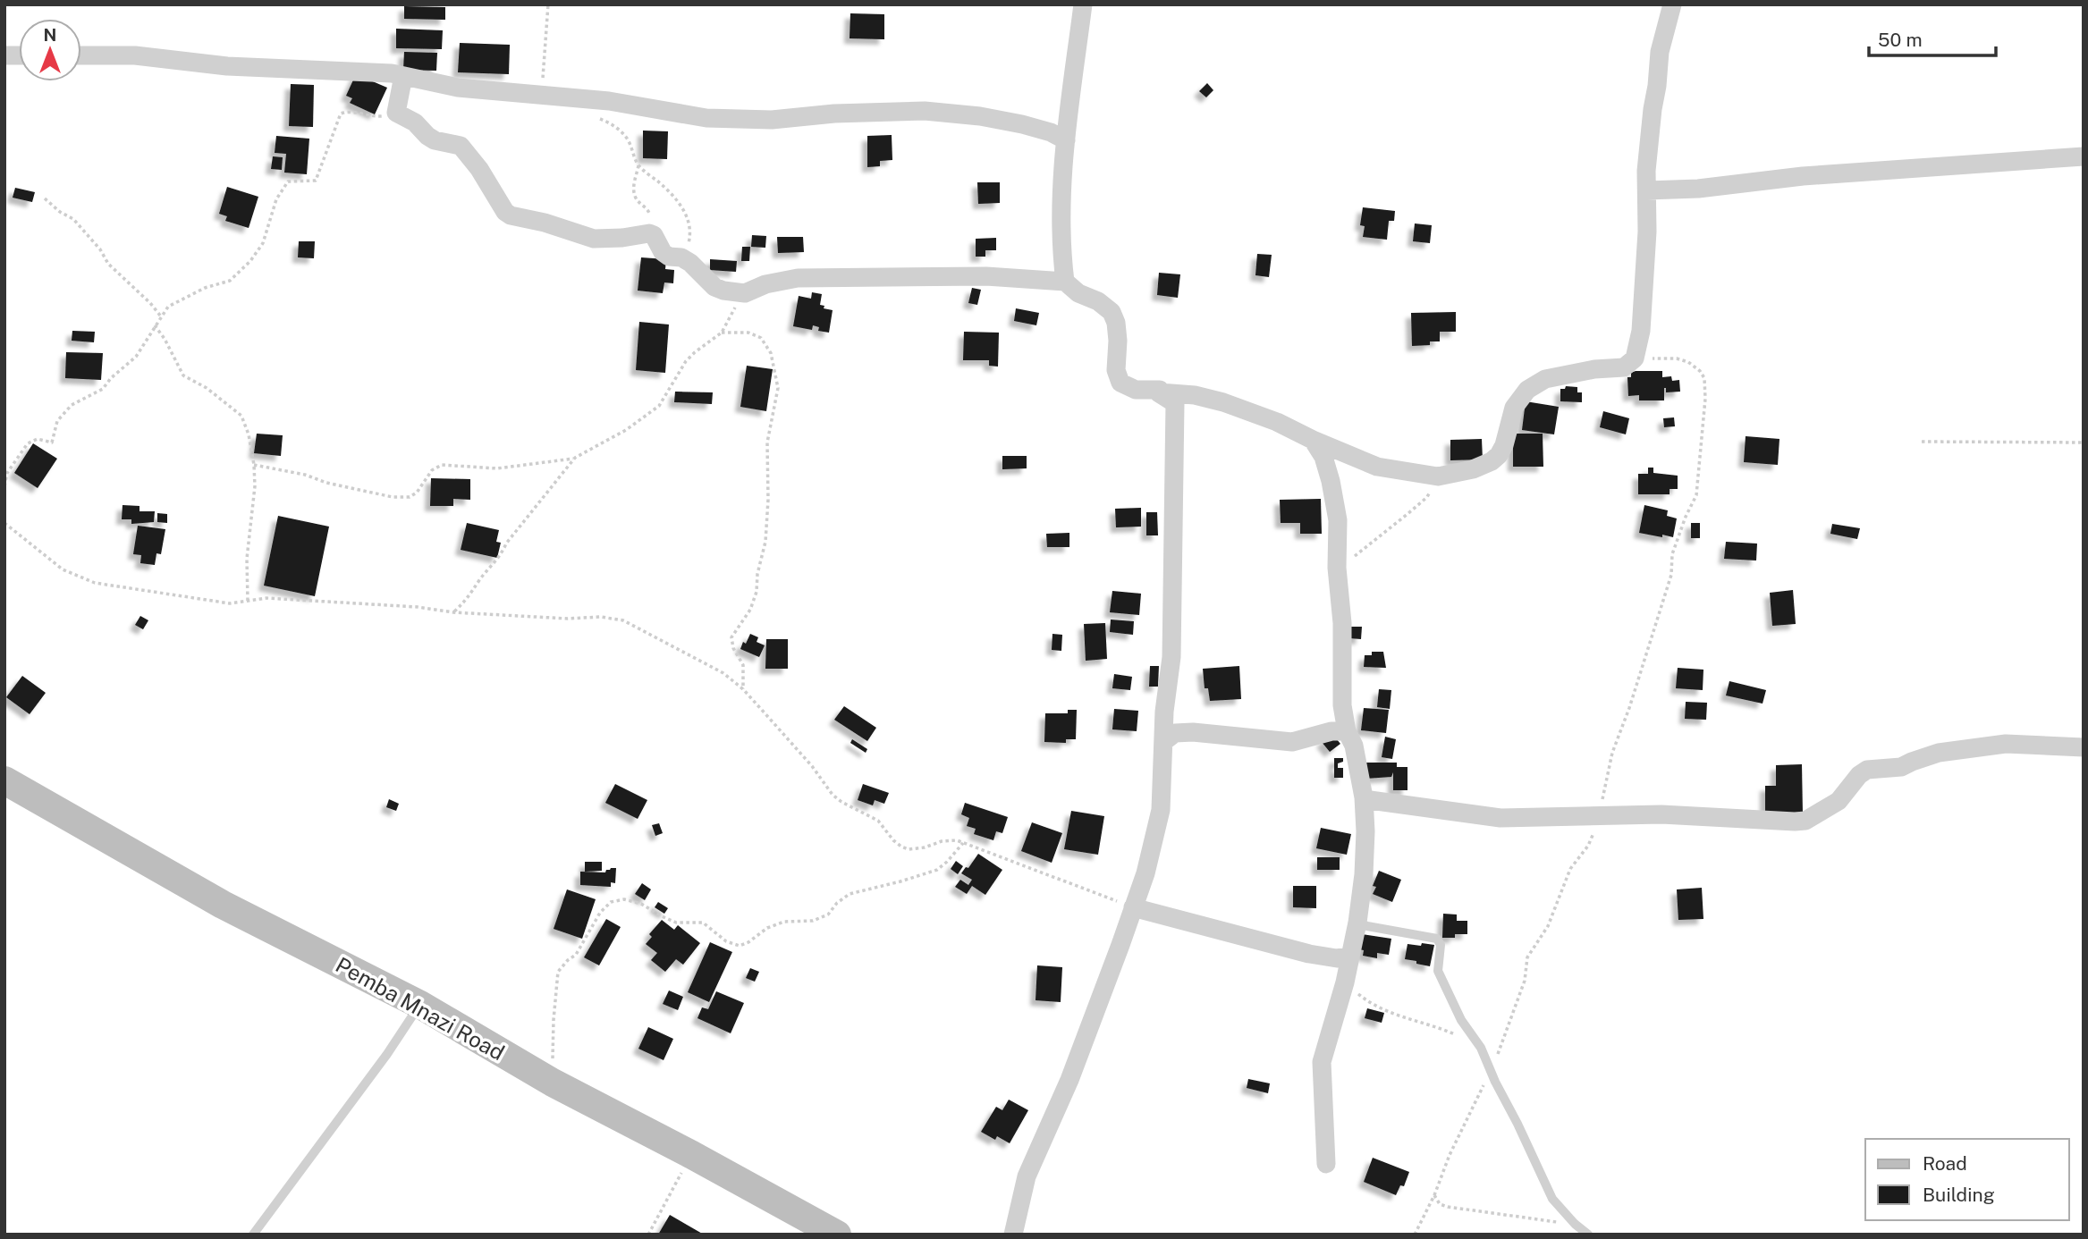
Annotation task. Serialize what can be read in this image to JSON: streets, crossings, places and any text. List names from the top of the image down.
{
  "streets": {
    "main road": ["Pemba Mnazi Road"]
  },
  "legend": ["Road", "Building"],
  "scale_bar": "50 m",
  "north": "top"
}
